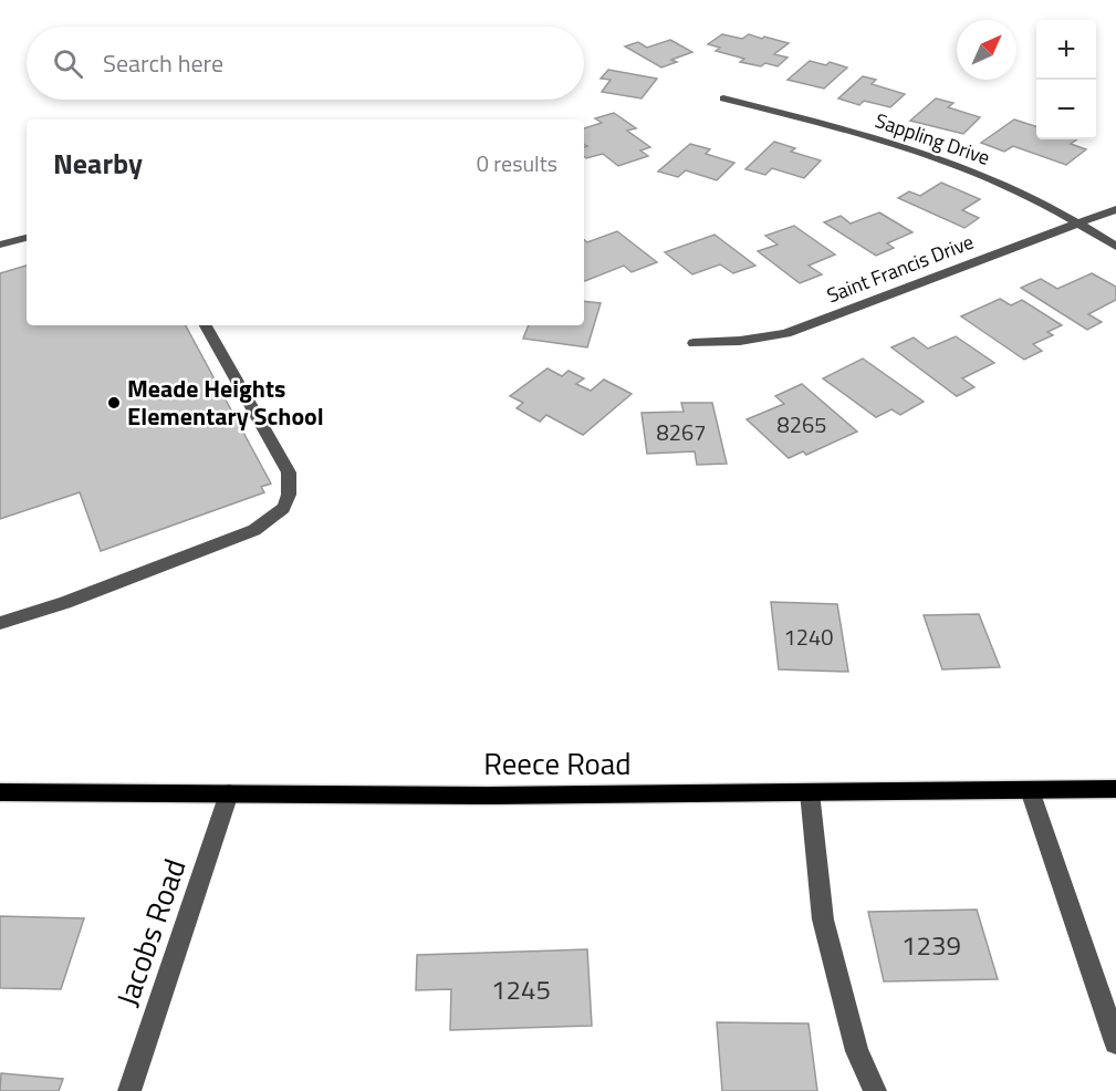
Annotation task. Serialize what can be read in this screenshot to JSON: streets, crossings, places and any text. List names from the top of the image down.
{
  "streets": {
    "main road": ["Reece Road"],
    "street": ["Sappling Drive", "Saint Francis Drive", "Jacobs Road"]
  },
  "crossings": [
    ["Sappling Drive", "Saint Francis Drive"],
    ["Reece Road", "Jacobs Road"]
  ],
  "places": ["Meade Heights Elementary School"],
  "house_numbers": [
    "8265",
    "8267",
    "1240",
    "1239",
    "1245"
  ],
  "north": "top right",
  "page": {
    "map_buttons": ["+", "−"],
    "search": "Search here",
    "heading": ["Nearby", "0 results"]
  }
}
